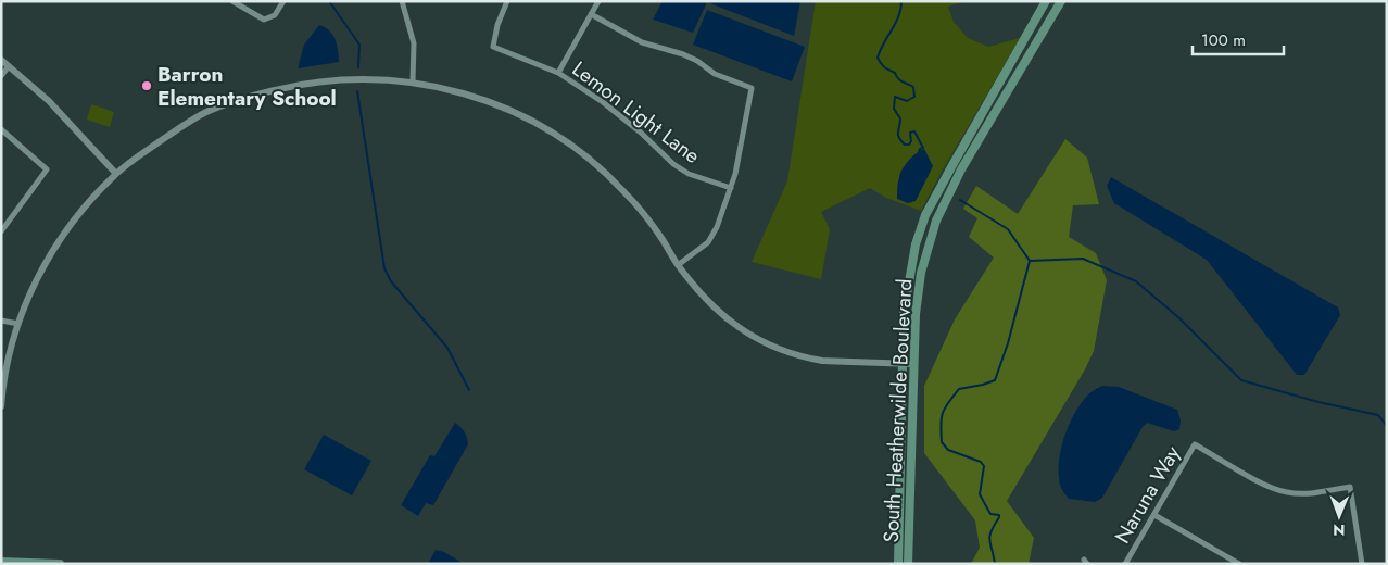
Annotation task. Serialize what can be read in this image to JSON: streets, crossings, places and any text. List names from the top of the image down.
{
  "streets": {
    "main road": ["South Heatherwilde Boulevard"],
    "street": ["Lemon Light Lane", "Naruna Way"]
  },
  "places": ["Barron Elementary School"],
  "scale_bar": "100 m",
  "north": "bottom"
}
